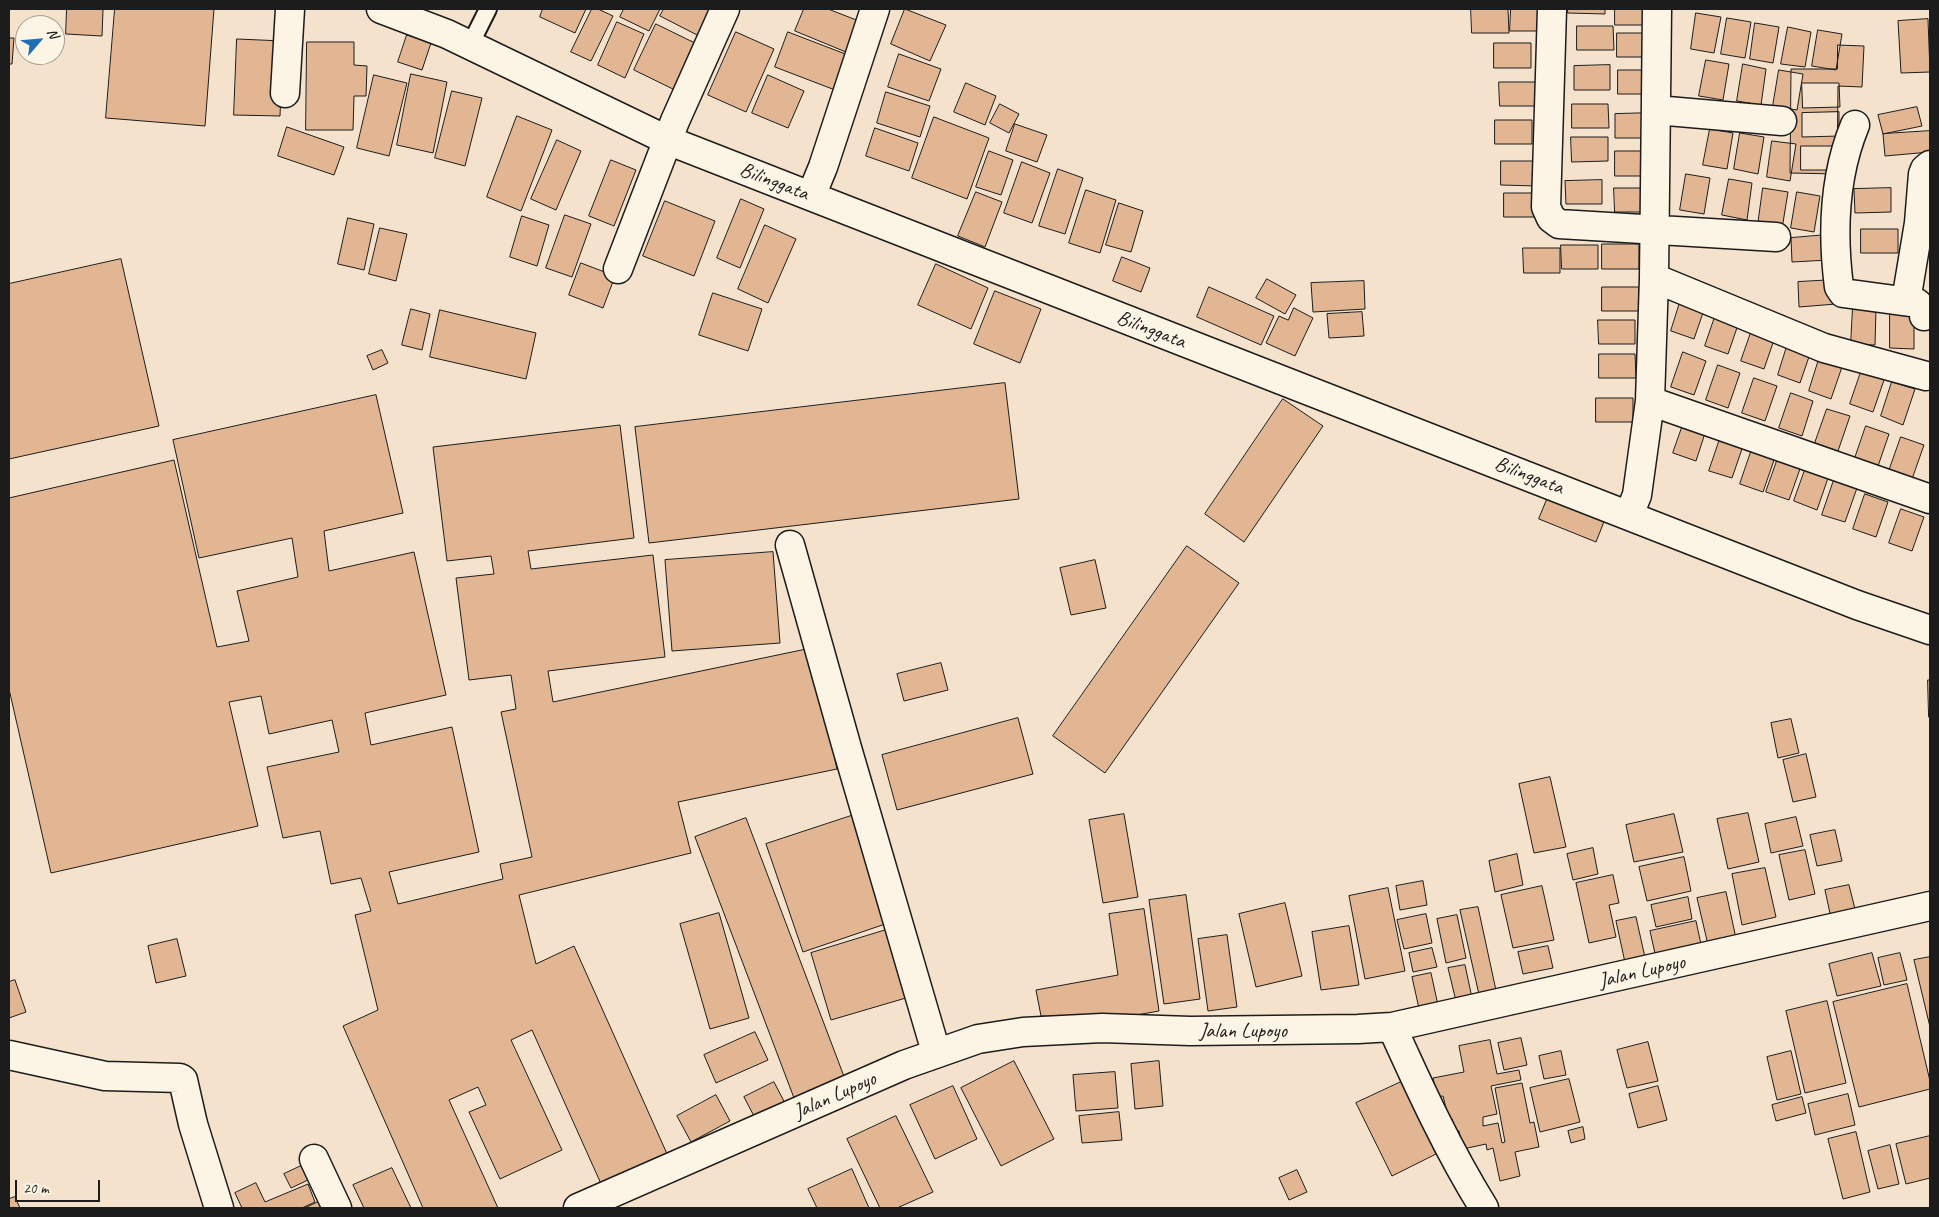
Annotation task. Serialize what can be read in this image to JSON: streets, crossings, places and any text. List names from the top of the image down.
{
  "streets": {
    "street": ["Bilinggata", "Jalan Lupoyo"]
  },
  "scale_bar": "20 m",
  "north": "top right"
}
